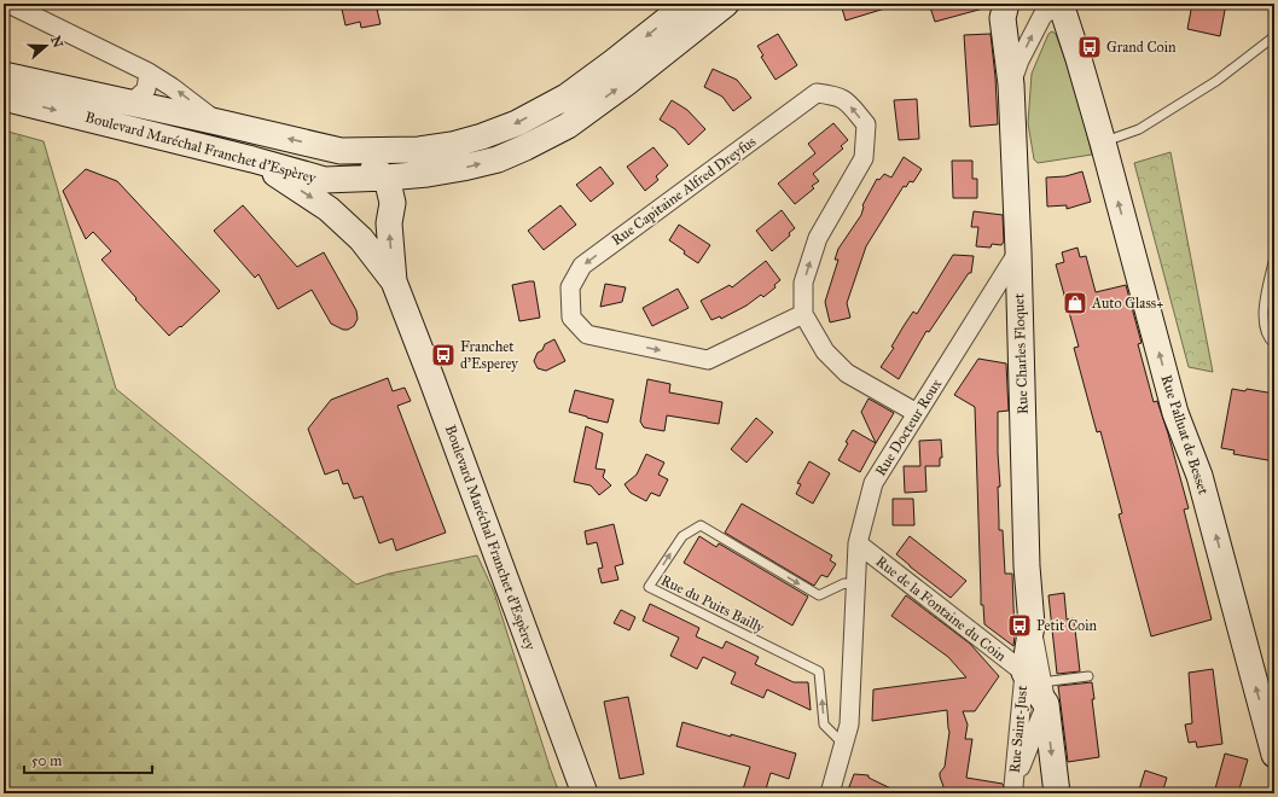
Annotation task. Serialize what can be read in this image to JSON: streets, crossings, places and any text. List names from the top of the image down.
{
  "streets": {
    "main road": ["Boulevard Maréchal Franchet d'Espèrey", "Rue Charles Floquet", "Rue Palluat de Besset"],
    "street": [
      "Rue Capitaine Alfred Dreyfus",
      "Rue Docteur Roux",
      "Rue de la Fontaine du Coin",
      "Rue Saint-Just"
    ],
    "lane": ["Rue du Puits Bailly"]
  },
  "crossings": [
    ["Rue Charles Floquet", "Rue Docteur Roux"],
    ["Rue Charles Floquet", "Rue Palluat de Besset"],
    ["Rue Charles Floquet", "Rue de la Fontaine du Coin"],
    ["Rue Charles Floquet", "Rue Saint-Just"],
    ["Rue Docteur Roux", "Rue du Puits Bailly"],
    ["Rue Docteur Roux", "Rue de la Fontaine du Coin"],
    ["Rue de la Fontaine du Coin", "Rue Saint-Just"]
  ],
  "one_way": ["Rue Palluat de Besset"],
  "places": {
    "bus stop": ["Grand Coin", "Franchet d'Esperey", "Petit Coin"],
    "shop": ["Auto Glass+"]
  },
  "scale_bar": "50 m",
  "north": "right"
}
